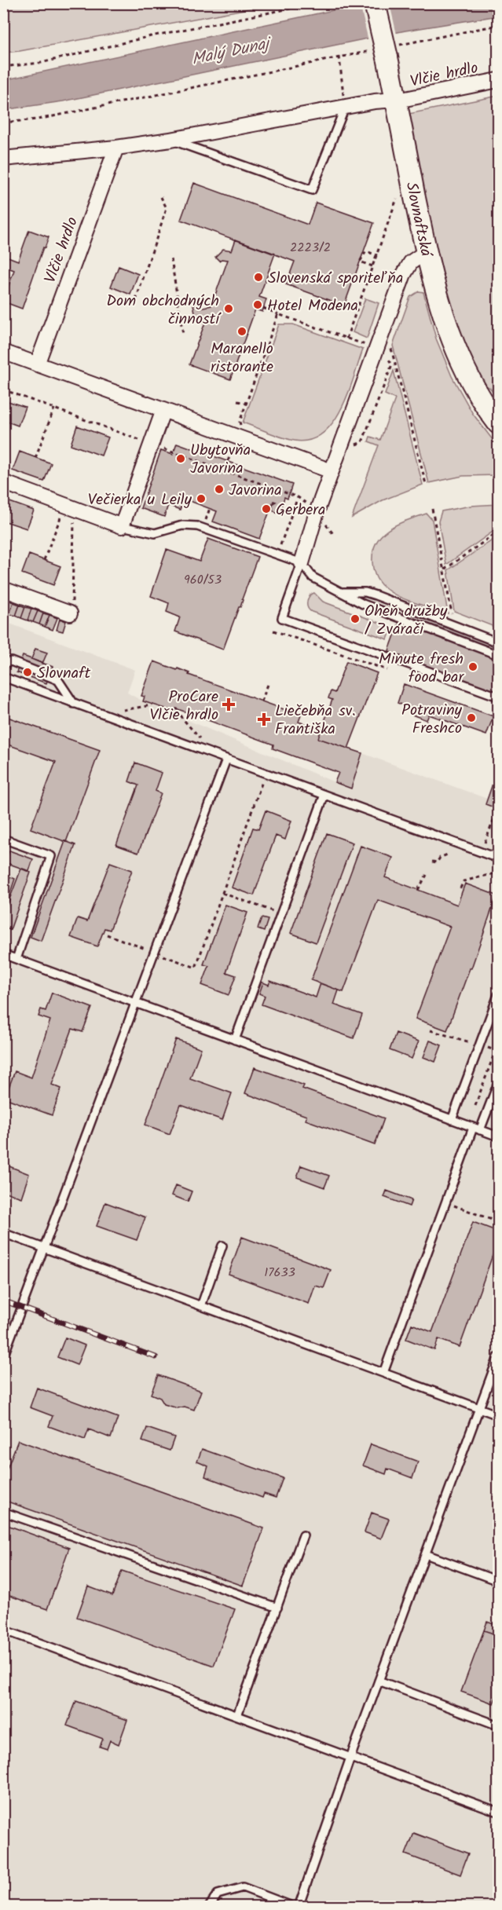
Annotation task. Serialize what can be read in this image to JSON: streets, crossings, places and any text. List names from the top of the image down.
{
  "streets": {
    "main road": ["Slovnaftská"],
    "street": ["Vlčie hrdlo"]
  },
  "crossings": [
    ["Vlčie hrdlo", "Slovnaftská"]
  ],
  "water": ["Malý Dunaj"],
  "places": {
    "other": [
      "Slovenská sporiteľňa",
      "Hotel Modena",
      "Dom obchodných činností",
      "Maranello ristorante",
      "Ubytovňa Javorina",
      "Javorina",
      "Večierka u Leily",
      "Gerbera",
      "Oheň družby / Zvárači",
      "Minute fresh food bar",
      "Slovnaft",
      "Potraviny Freshco"
    ],
    "health": ["ProCare Vlčie hrdlo", "Liečebňa sv. Františka"]
  },
  "house_numbers": ["2223/2", "960/53", "17633"]
}
